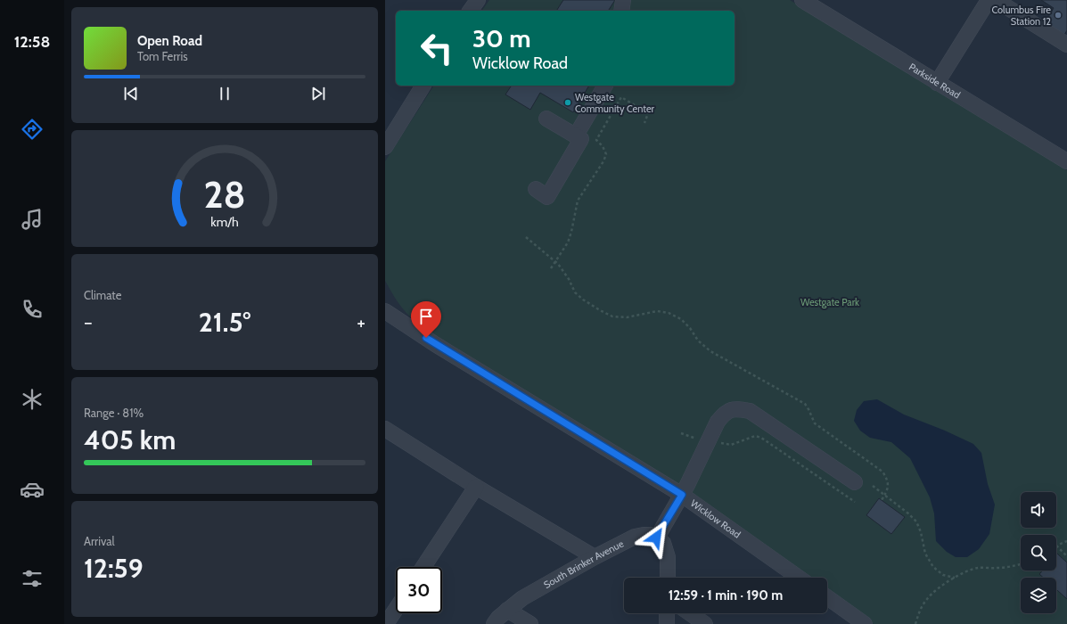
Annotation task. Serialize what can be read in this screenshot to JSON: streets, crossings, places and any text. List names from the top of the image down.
{
  "streets": {
    "street": ["Parkside Road", "Wicklow Road", "South Brinker Avenue"]
  },
  "parks": ["Westgate Park"],
  "places": ["Columbus Fire Station 12", "Westgate Community Center"],
  "page": {
    "tabs": "12:58",
    "turn": ["30 m", "Wicklow Road"],
    "song": ["Open Road", "Tom Ferris"],
    "tile": [
      "Climate",
      ["Range · 81%", "405 km"],
      ["Arrival", "12:59"]
    ],
    "heat": ["−", "21.5°", "+"],
    "limit": "30",
    "trip": "12:59 · 1 min · 190 m",
    "gauge": ["28", "km/h"]
  }
}
